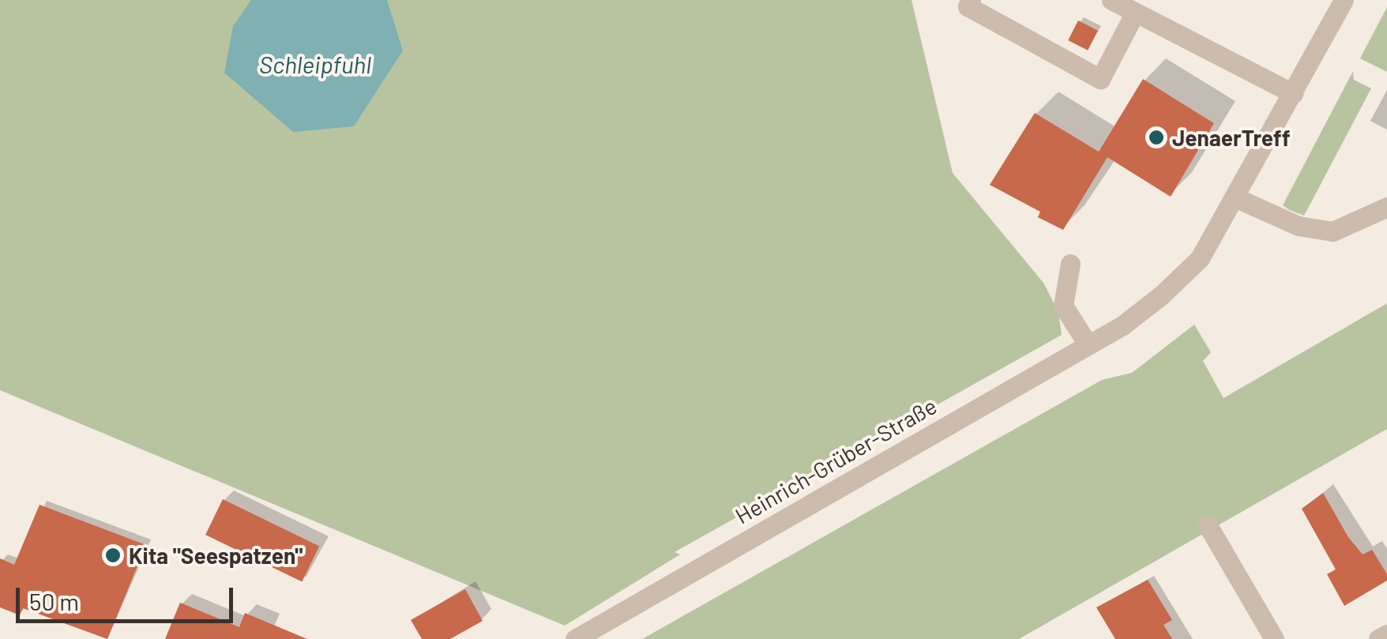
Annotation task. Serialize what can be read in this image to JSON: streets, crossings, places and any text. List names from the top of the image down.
{
  "streets": {
    "street": ["Heinrich-Grüber-Straße"]
  },
  "water": ["Schleipfuhl"],
  "places": ["JenaerTreff", "Kita \"Seespatzen\""],
  "scale_bar": "50 m"
}
